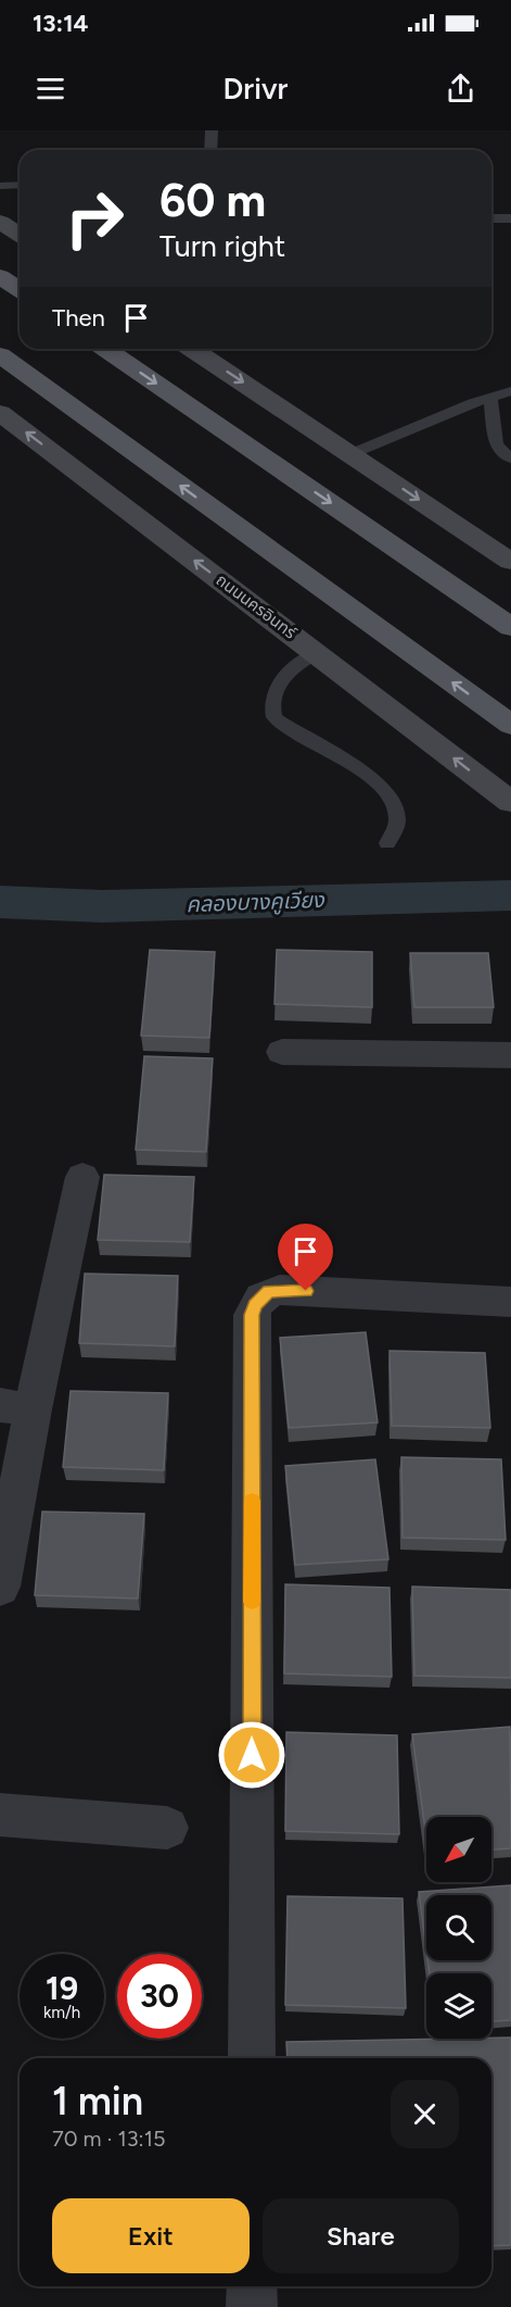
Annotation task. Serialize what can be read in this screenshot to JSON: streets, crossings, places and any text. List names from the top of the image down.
{
  "streets": {
    "main road": ["ถนนนครอินทร์"]
  },
  "water": ["คลองบางคูเวียง"],
  "north": "bottom left",
  "page": {
    "status": "13:14",
    "header": "Drivr",
    "turn": ["60 m", "Turn right"],
    "then": "Then",
    "speed": "19 km/h",
    "limit": "30",
    "heading": ["1 min", "70 m · 13:15"],
    "buttons": ["Exit", "Share"]
  }
}
